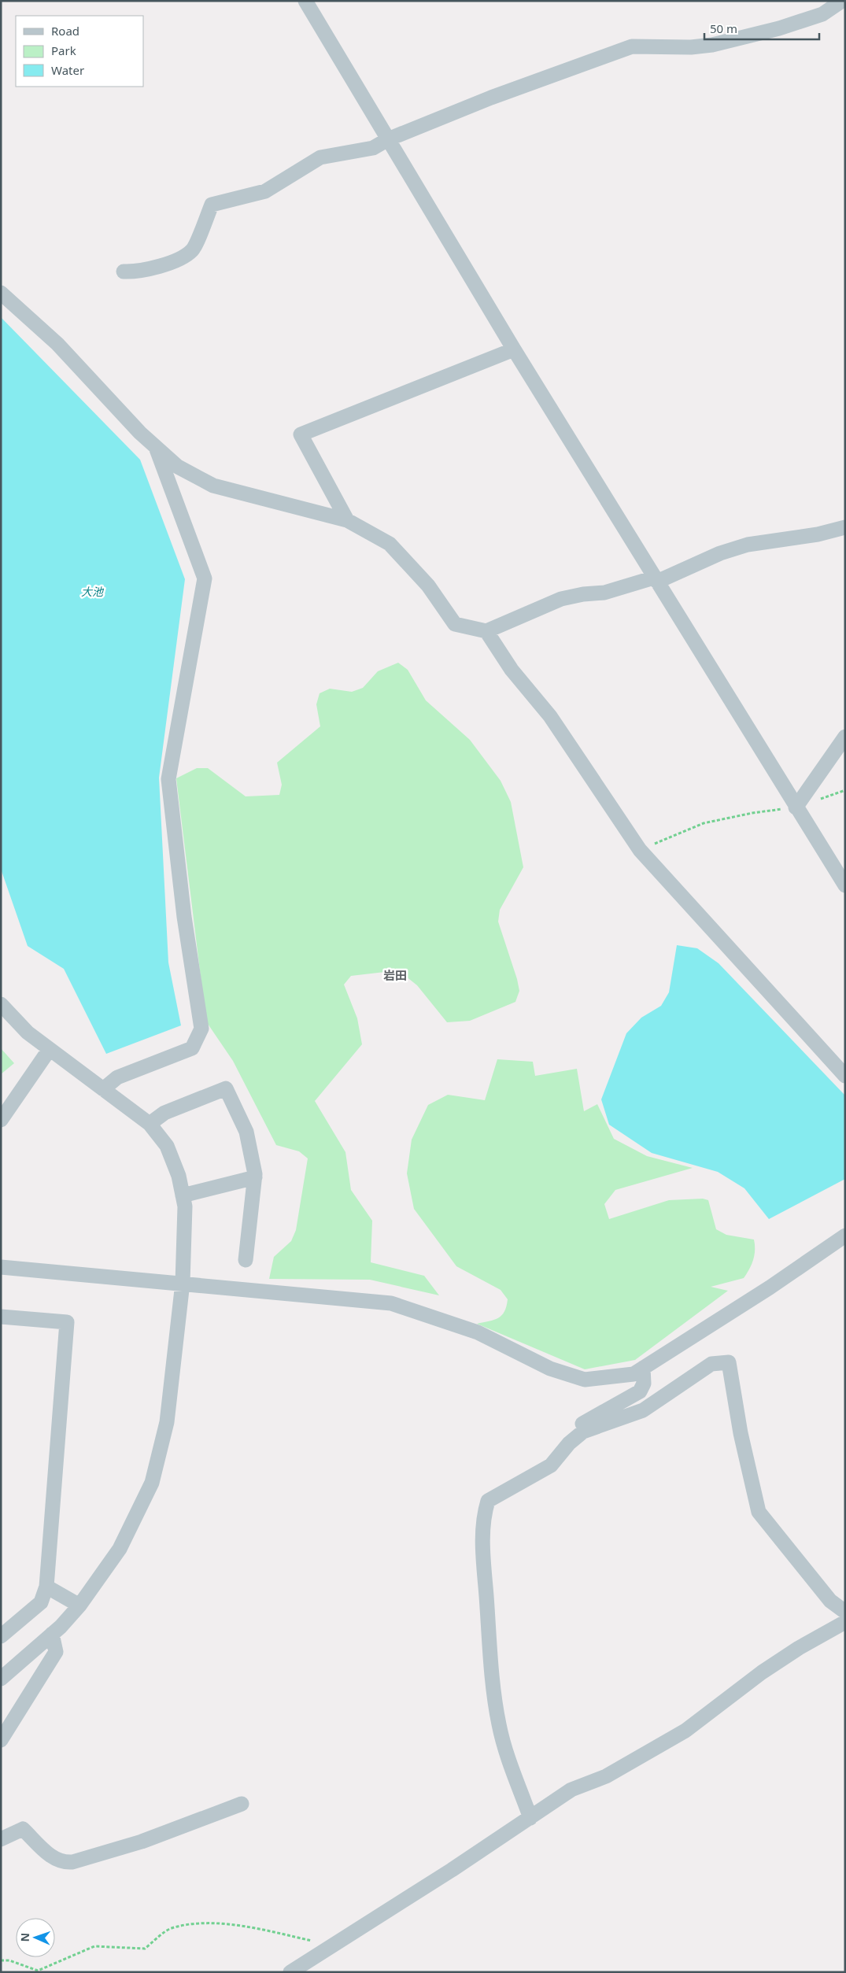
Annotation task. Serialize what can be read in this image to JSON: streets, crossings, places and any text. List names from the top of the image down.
{
  "districts": ["岩田"],
  "water": ["大池"],
  "legend": ["Road", "Park", "Water"],
  "scale_bar": "50 m",
  "north": "left"
}
